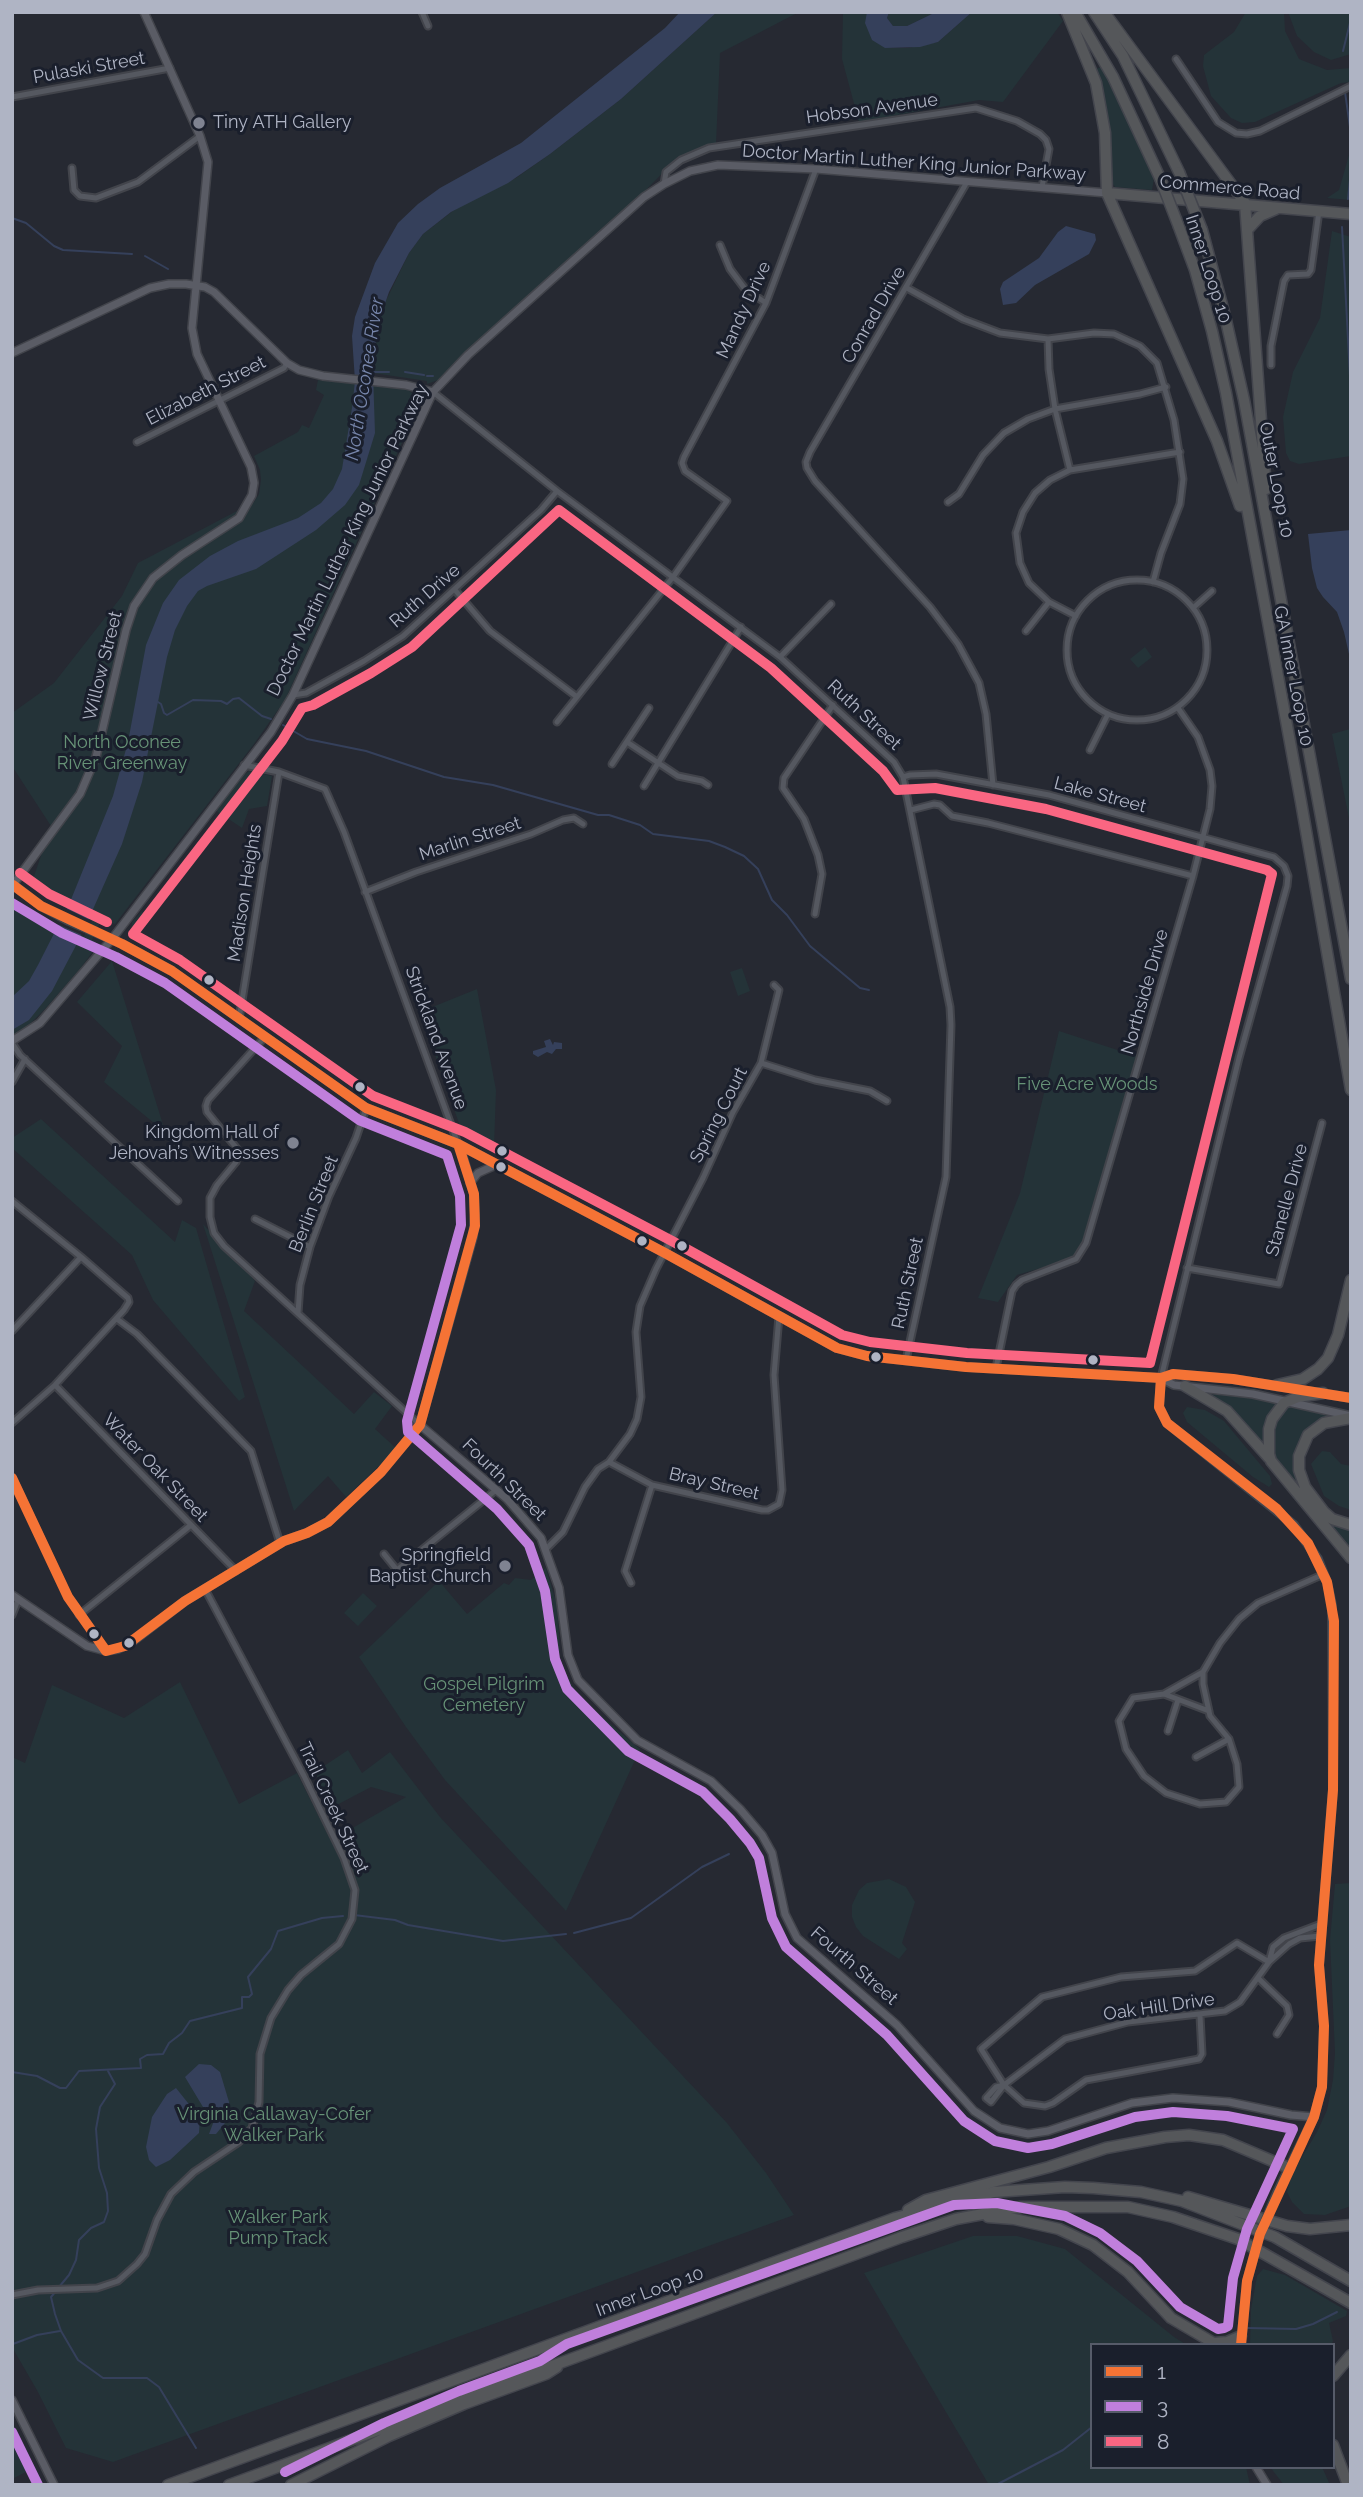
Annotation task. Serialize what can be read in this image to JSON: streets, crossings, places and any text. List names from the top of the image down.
{
  "streets": {
    "highway": [
      "Commerce Road",
      "Inner Loop 10",
      "Outer Loop 10",
      "GA Inner Loop 10"
    ],
    "main road": [
      "Doctor Martin Luther King Junior Parkway",
      "Willow Street",
      "Strickland Avenue",
      "Fourth Street"
    ],
    "street": [
      "Pulaski Street",
      "Hobson Avenue",
      "Mandy Drive",
      "Conrad Drive",
      "Elizabeth Street",
      "Ruth Drive",
      "Ruth Street",
      "Lake Street",
      "Marlin Street",
      "Madison Heights",
      "Northside Drive",
      "Spring Court",
      "Stanelle Drive",
      "Berlin Street",
      "Water Oak Street",
      "Bray Street",
      "Trail Creek Street",
      "Oak Hill Drive"
    ]
  },
  "crossings": [
    ["Pulaski Street", "Willow Street"],
    ["Hobson Avenue", "Doctor Martin Luther King Junior Parkway"],
    ["Doctor Martin Luther King Junior Parkway", "Commerce Road"],
    ["Doctor Martin Luther King Junior Parkway", "Mandy Drive"],
    ["Doctor Martin Luther King Junior Parkway", "Conrad Drive"],
    ["Doctor Martin Luther King Junior Parkway", "Ruth Drive"],
    ["Doctor Martin Luther King Junior Parkway", "Ruth Street"],
    ["Doctor Martin Luther King Junior Parkway", "Strickland Avenue"],
    ["Inner Loop 10", "GA Inner Loop 10"],
    ["Mandy Drive", "Ruth Street"],
    ["Conrad Drive", "Lake Street"],
    ["Elizabeth Street", "Willow Street"],
    ["Ruth Drive", "Ruth Street"],
    ["Ruth Street", "Lake Street"],
    ["Lake Street", "Northside Drive"],
    ["Lake Street", "Stanelle Drive"],
    ["Marlin Street", "Strickland Avenue"],
    ["Madison Heights", "Strickland Avenue"],
    ["Strickland Avenue", "Fourth Street"],
    ["Spring Court", "Bray Street"],
    ["Berlin Street", "Fourth Street"]
  ],
  "water": ["North Oconee River"],
  "parks": [
    "North Oconee River Greenway",
    "Five Acre Woods",
    "Gospel Pilgrim Cemetery",
    "Virginia Callaway-Cofer Walker Park",
    "Walker Park Pump Track"
  ],
  "places": ["Tiny ATH Gallery", "Kingdom Hall of Jehovah’s Witnesses", "Springfield Baptist Church"],
  "lines": ["transit line 8", "transit line 1", "transit line 3"],
  "legend": ["1", "3", "8"]
}
